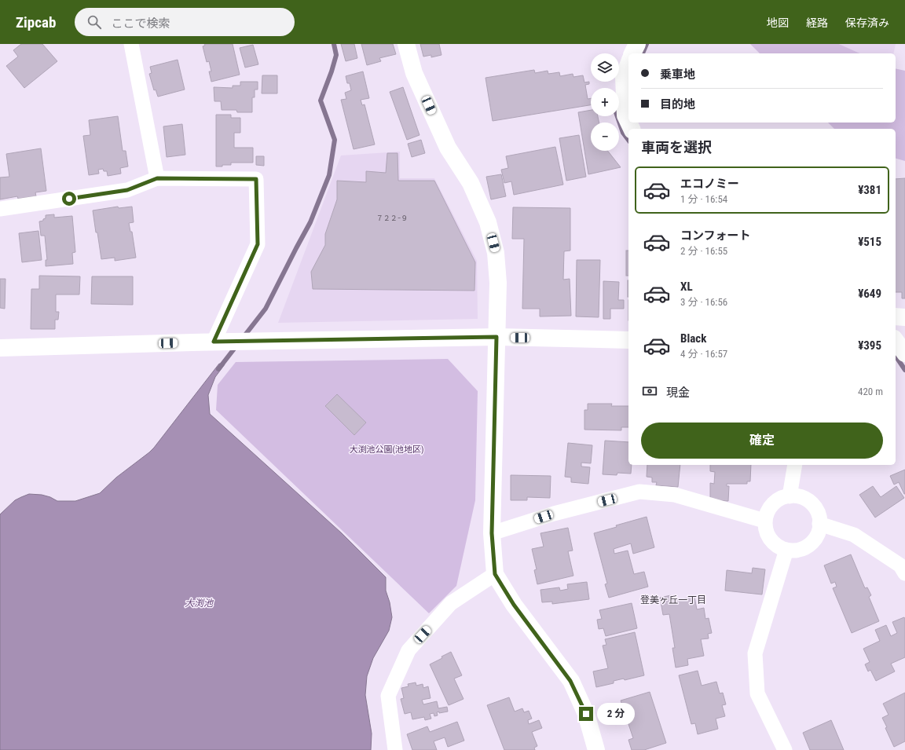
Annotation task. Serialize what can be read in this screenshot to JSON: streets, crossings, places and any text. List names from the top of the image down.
{
  "districts": ["登美ヶ丘一丁目"],
  "water": ["大渕池"],
  "parks": ["大渕池公園(池地区)"],
  "house_numbers": ["７２２−９"],
  "page": {
    "header": "Zipcab",
    "search": "ここで検索",
    "nav": ["地図", "経路", "保存済み"],
    "map_buttons": ["+", "−"],
    "banner": ["乗車地", "目的地"],
    "heading": "車両を選択",
    "list": [
      {
        "name": "エコノミー",
        "note": "1 分 · 16:54",
        "value": "¥381"
      },
      {
        "name": "コンフォート",
        "note": "2 分 · 16:55",
        "value": "¥515"
      },
      {
        "name": "XL",
        "note": "3 分 · 16:56",
        "value": "¥649"
      },
      {
        "name": "Black",
        "note": "4 分 · 16:57",
        "value": "¥395"
      }
    ],
    "pay": ["現金", "420 m"],
    "buttons": "確定",
    "bubble": "2 分"
  }
}
